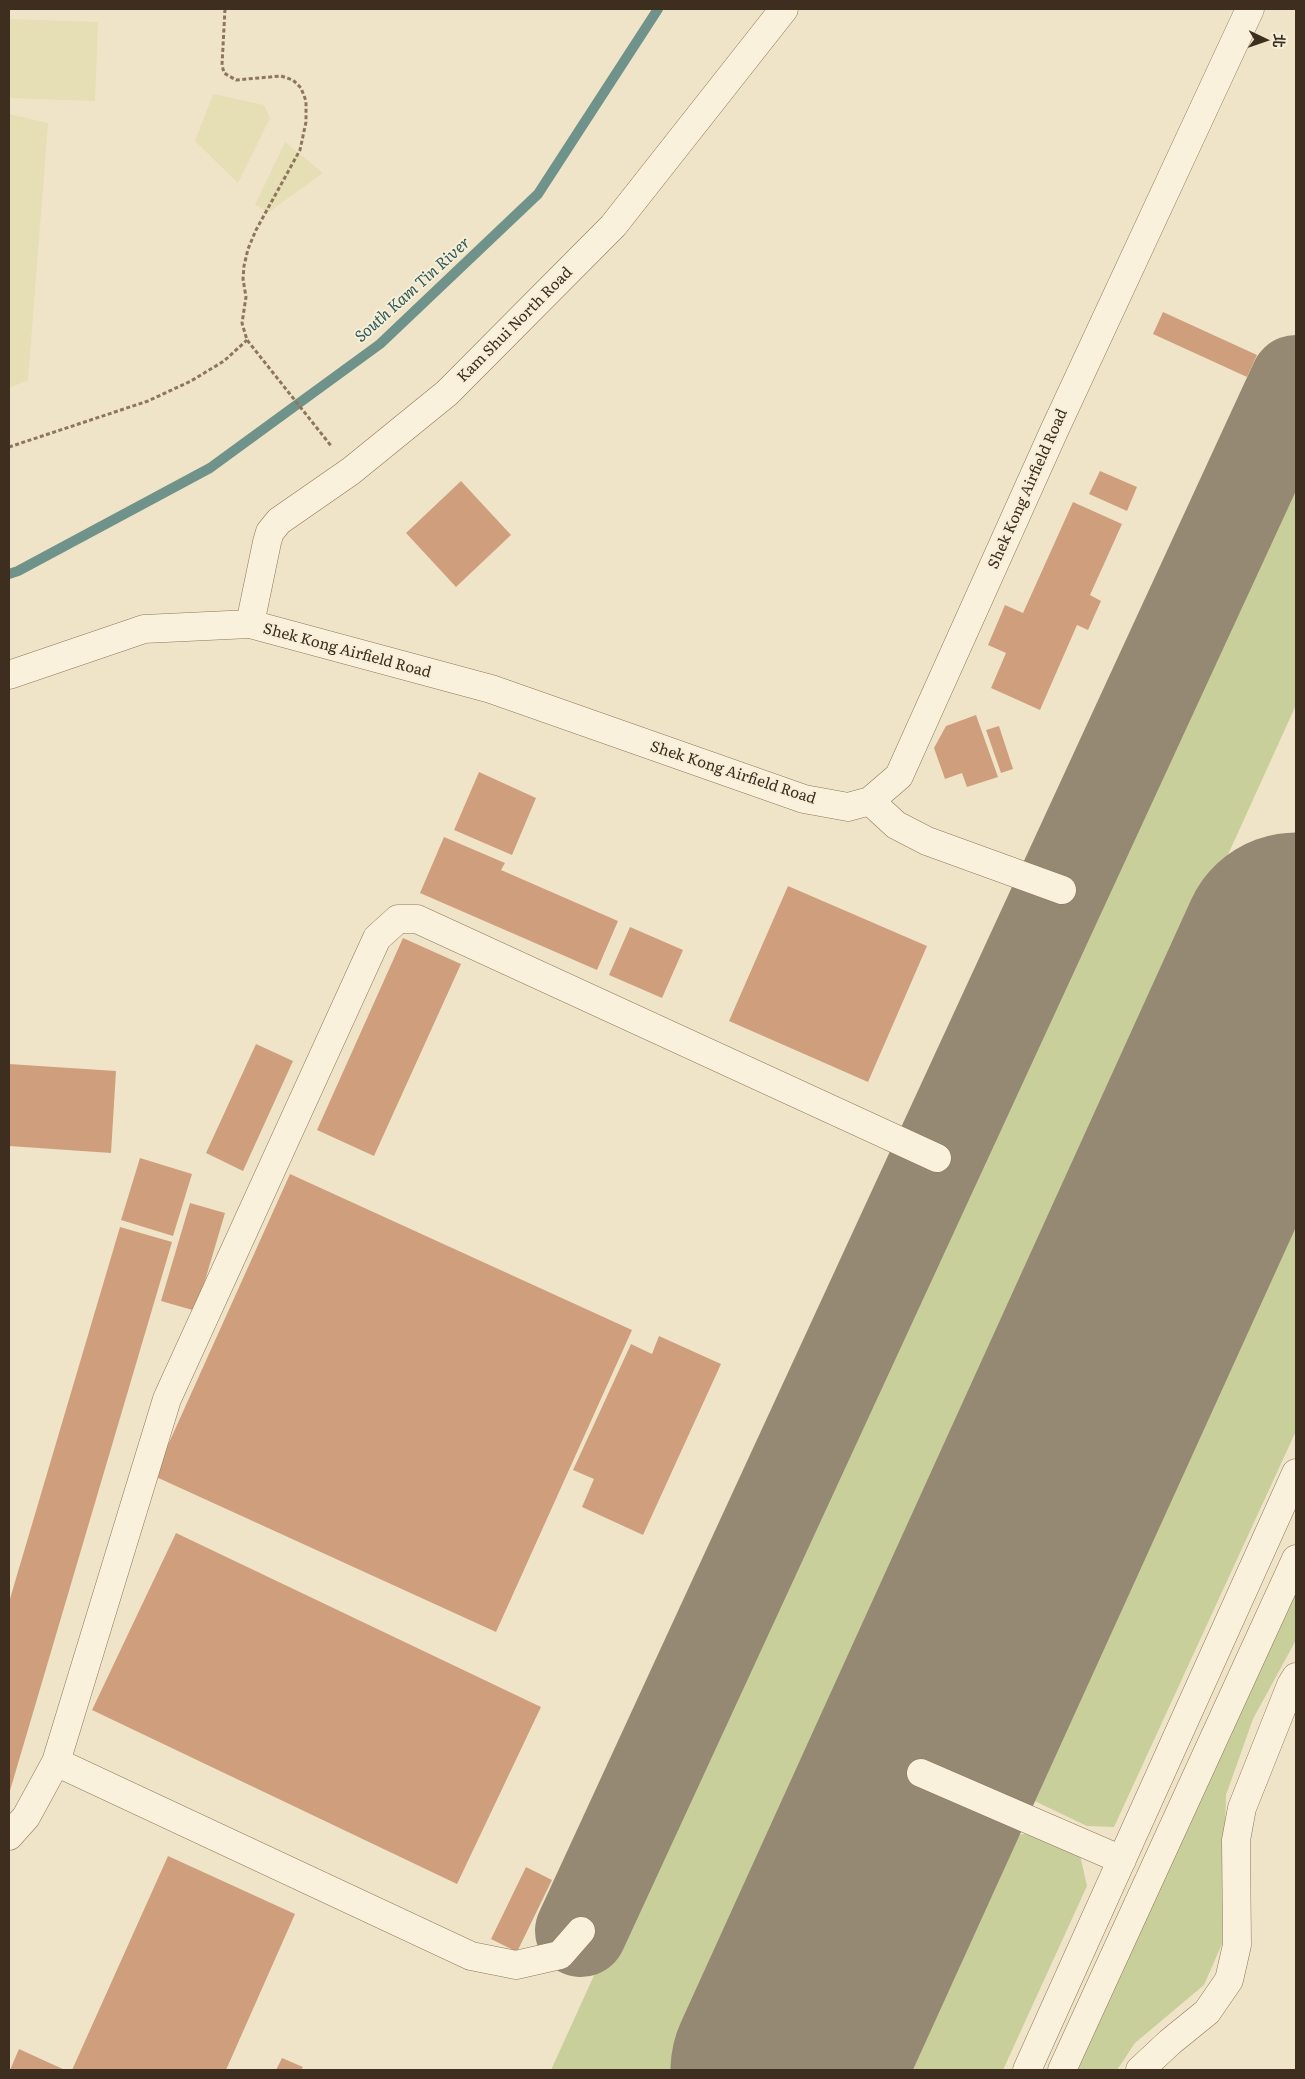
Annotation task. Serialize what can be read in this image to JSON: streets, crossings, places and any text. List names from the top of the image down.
{
  "streets": {
    "street": ["Kam Shui North Road", "Shek Kong Airfield Road"]
  },
  "crossings": [
    ["Kam Shui North Road", "Shek Kong Airfield Road"]
  ],
  "water": ["South Kam Tin River"],
  "north": "right"
}
